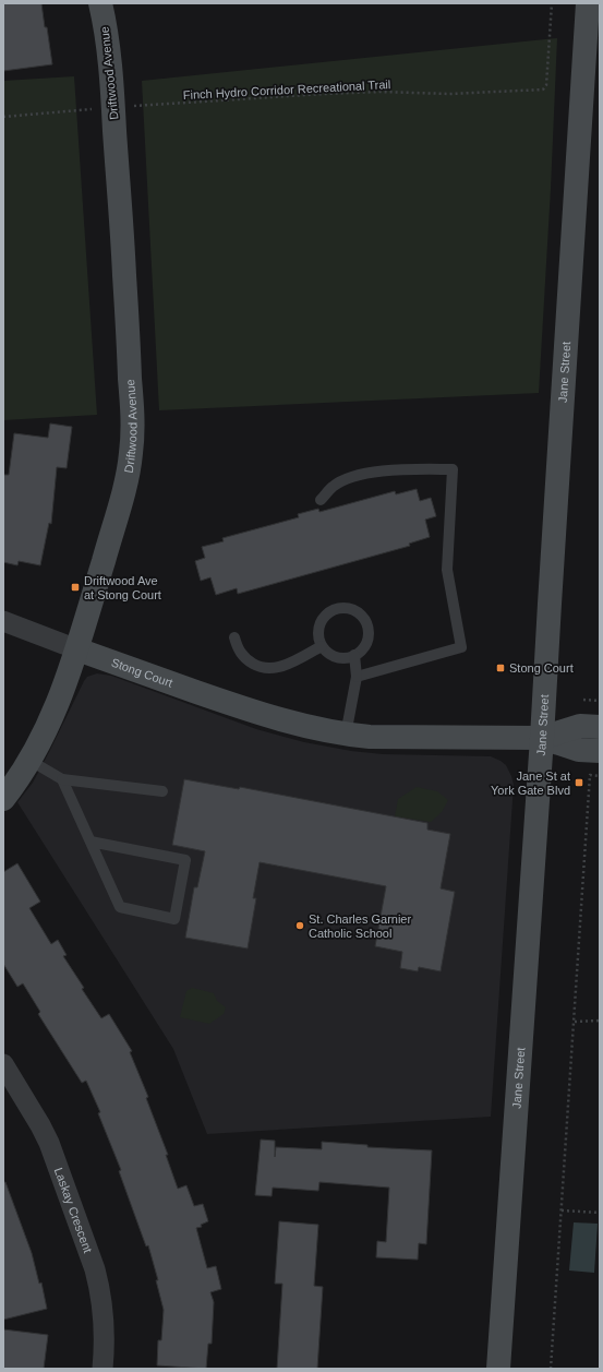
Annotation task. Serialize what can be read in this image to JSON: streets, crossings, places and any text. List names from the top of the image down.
{
  "streets": {
    "street": [
      "Driftwood Avenue",
      "Jane Street",
      "Stong Court",
      "Laskay Crescent"
    ],
    "path": ["Finch Hydro Corridor Recreational Trail"]
  },
  "crossings": [
    ["Driftwood Avenue", "Stong Court"],
    ["Jane Street", "Stong Court"]
  ],
  "places": {
    "transit": ["Driftwood Ave at Stong Court", "Stong Court", "Jane St at York Gate Blvd"],
    "other": ["St. Charles Garnier Catholic School"]
  }
}
